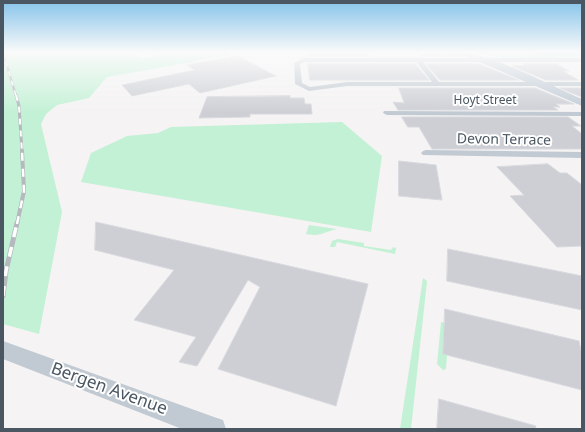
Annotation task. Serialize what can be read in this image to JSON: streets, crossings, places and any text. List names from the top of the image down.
{
  "streets": {
    "street": ["Hoyt Street", "Devon Terrace", "Bergen Avenue"]
  }
}
